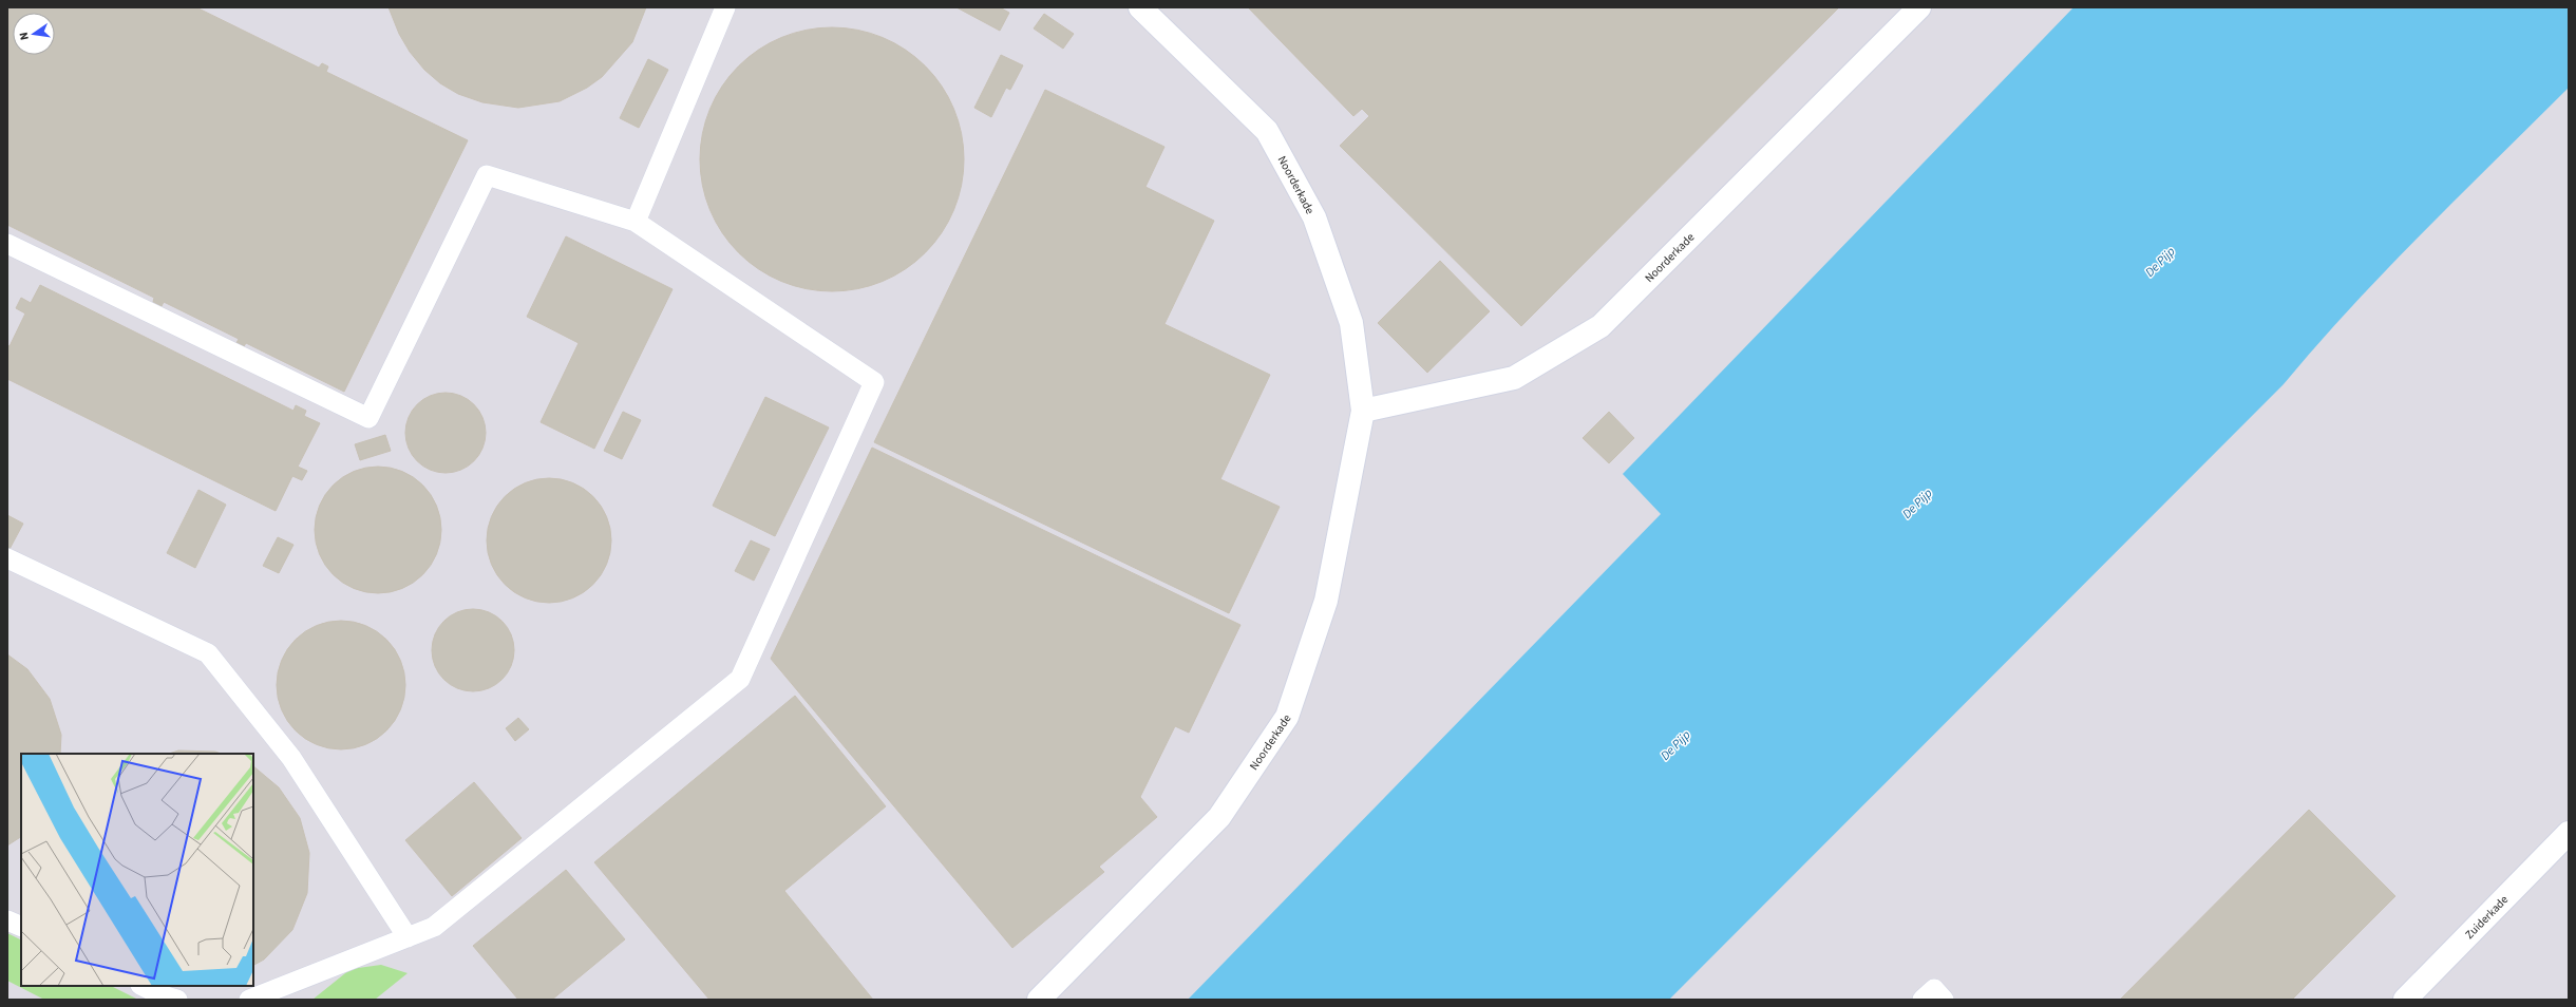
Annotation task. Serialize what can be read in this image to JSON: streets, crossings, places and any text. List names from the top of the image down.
{
  "streets": {
    "street": ["Noorderkade", "Zuiderkade"]
  },
  "water": ["De Pijp"],
  "north": "left"
}
